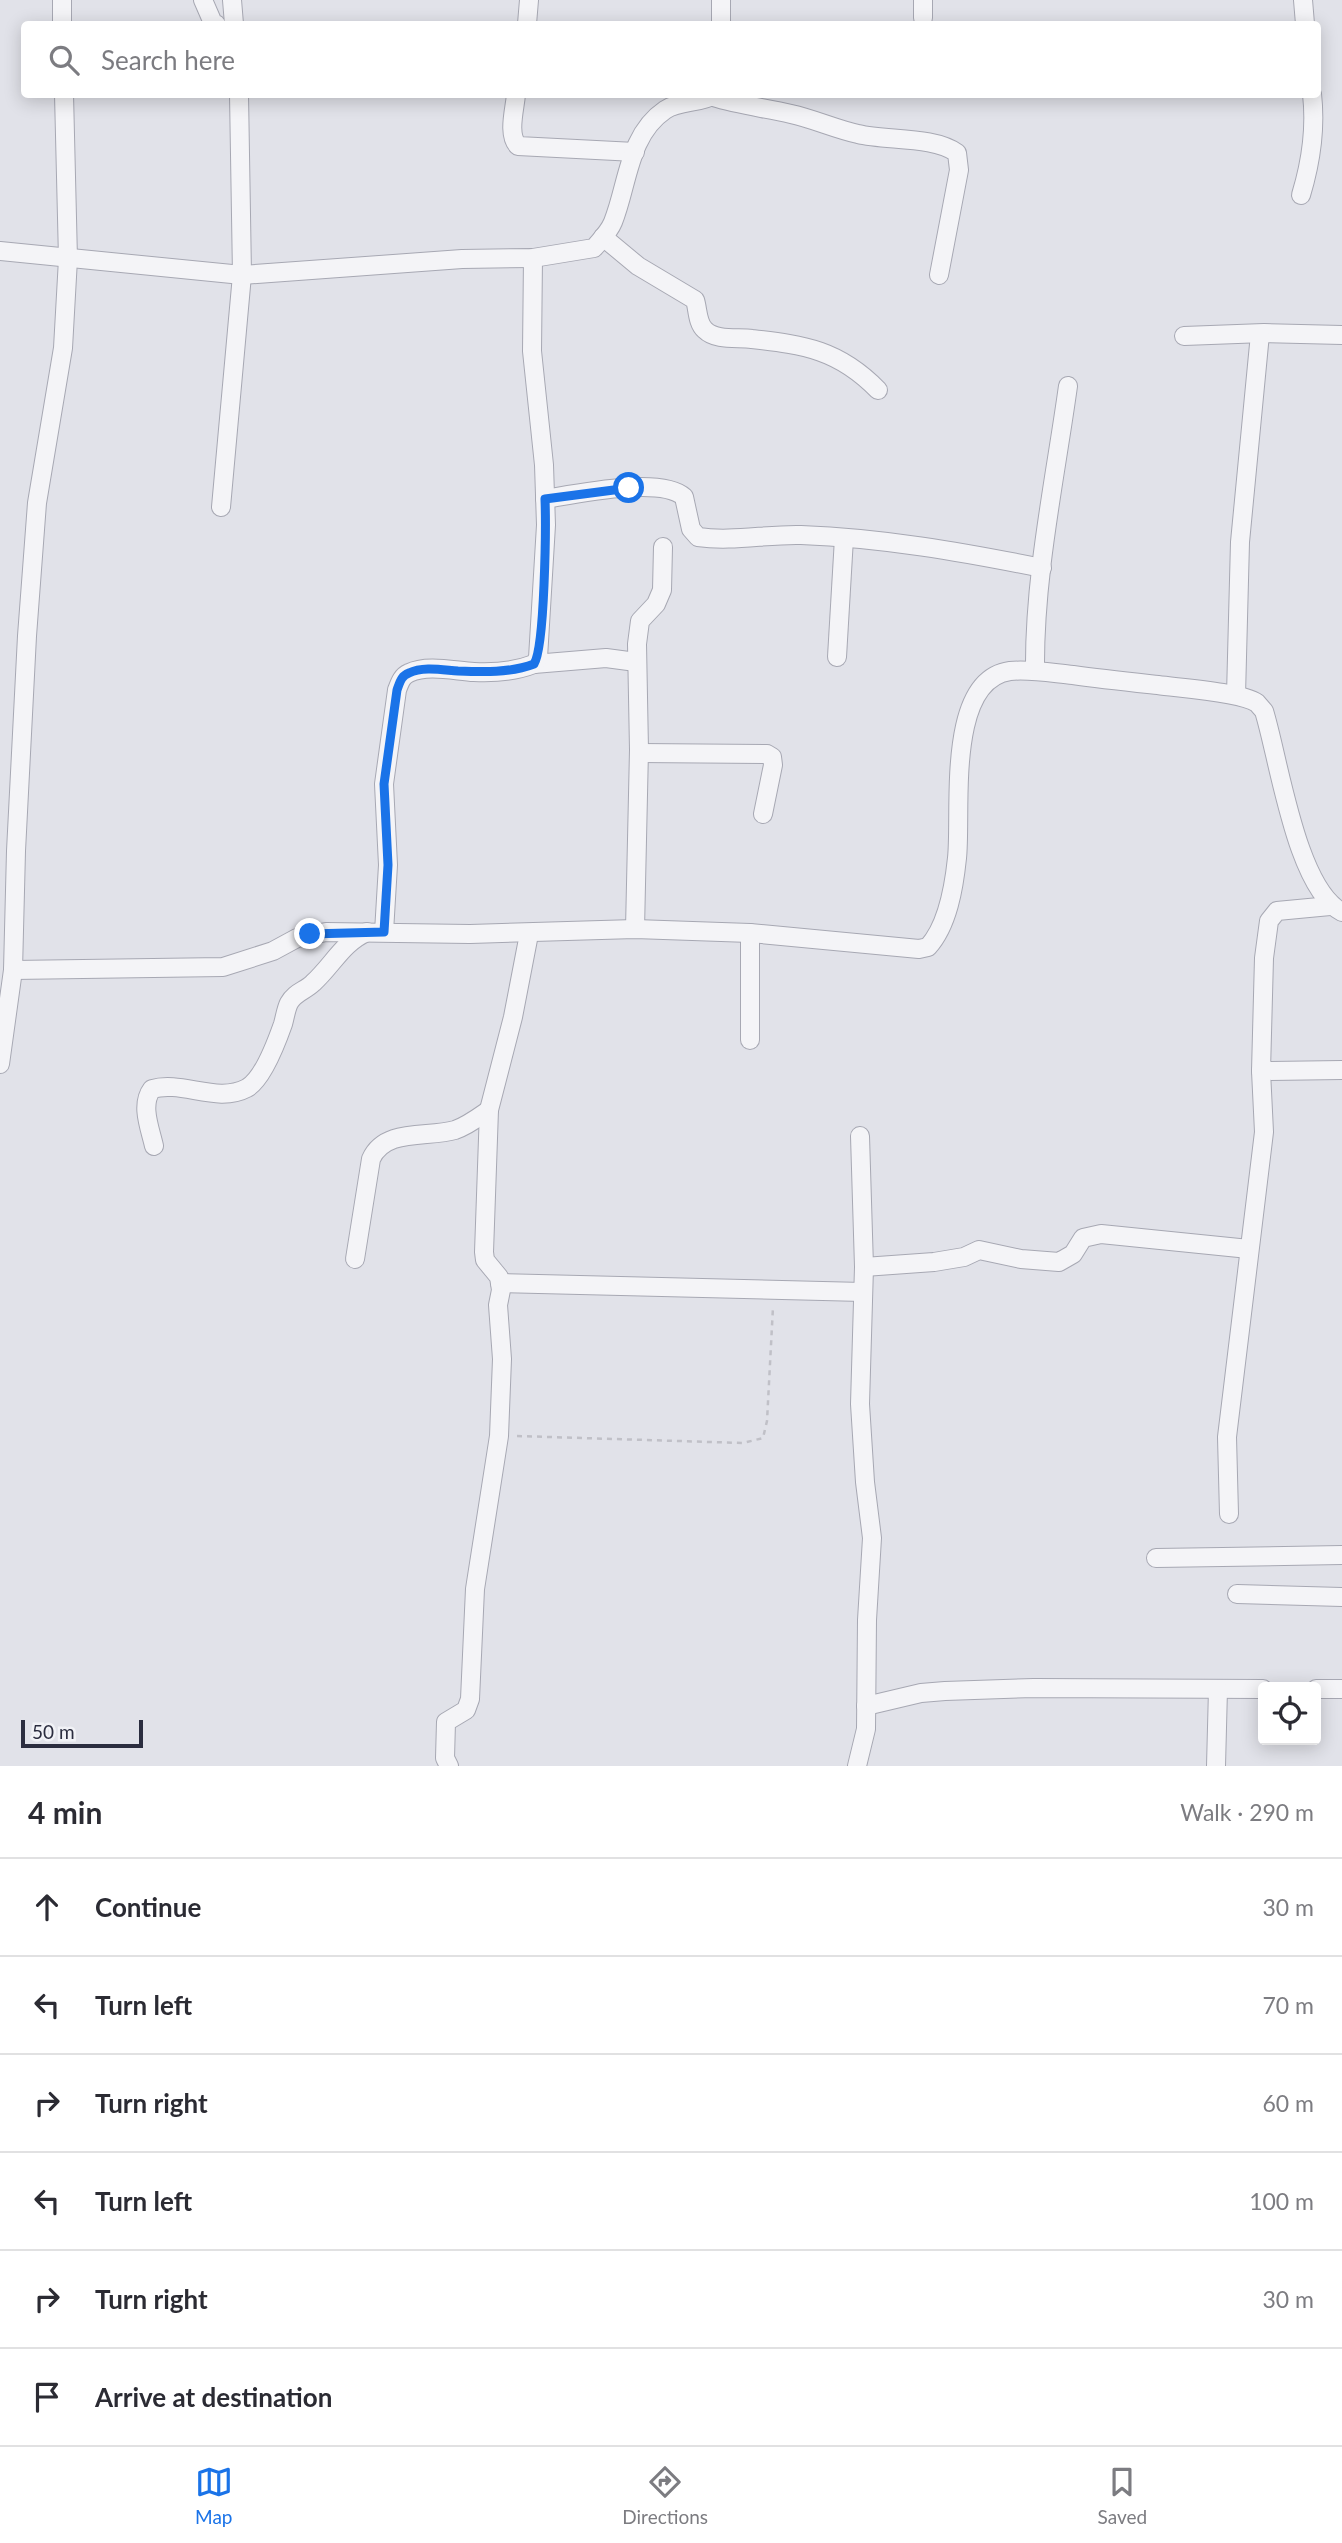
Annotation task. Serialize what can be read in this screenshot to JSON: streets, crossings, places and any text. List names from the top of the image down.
{
  "scale_bar": "50 m",
  "page": {
    "search": "Search here",
    "scale": "50 m",
    "heading": ["4 min", "Walk · 290 m"],
    "list": [
      ["Continue", "30 m"],
      ["Turn left", "70 m"],
      ["Turn right", "60 m"],
      ["Turn left", "100 m"],
      ["Turn right", "30 m"],
      "Arrive at destination"
    ],
    "nav": ["Map", "Directions", "Saved"]
  }
}
